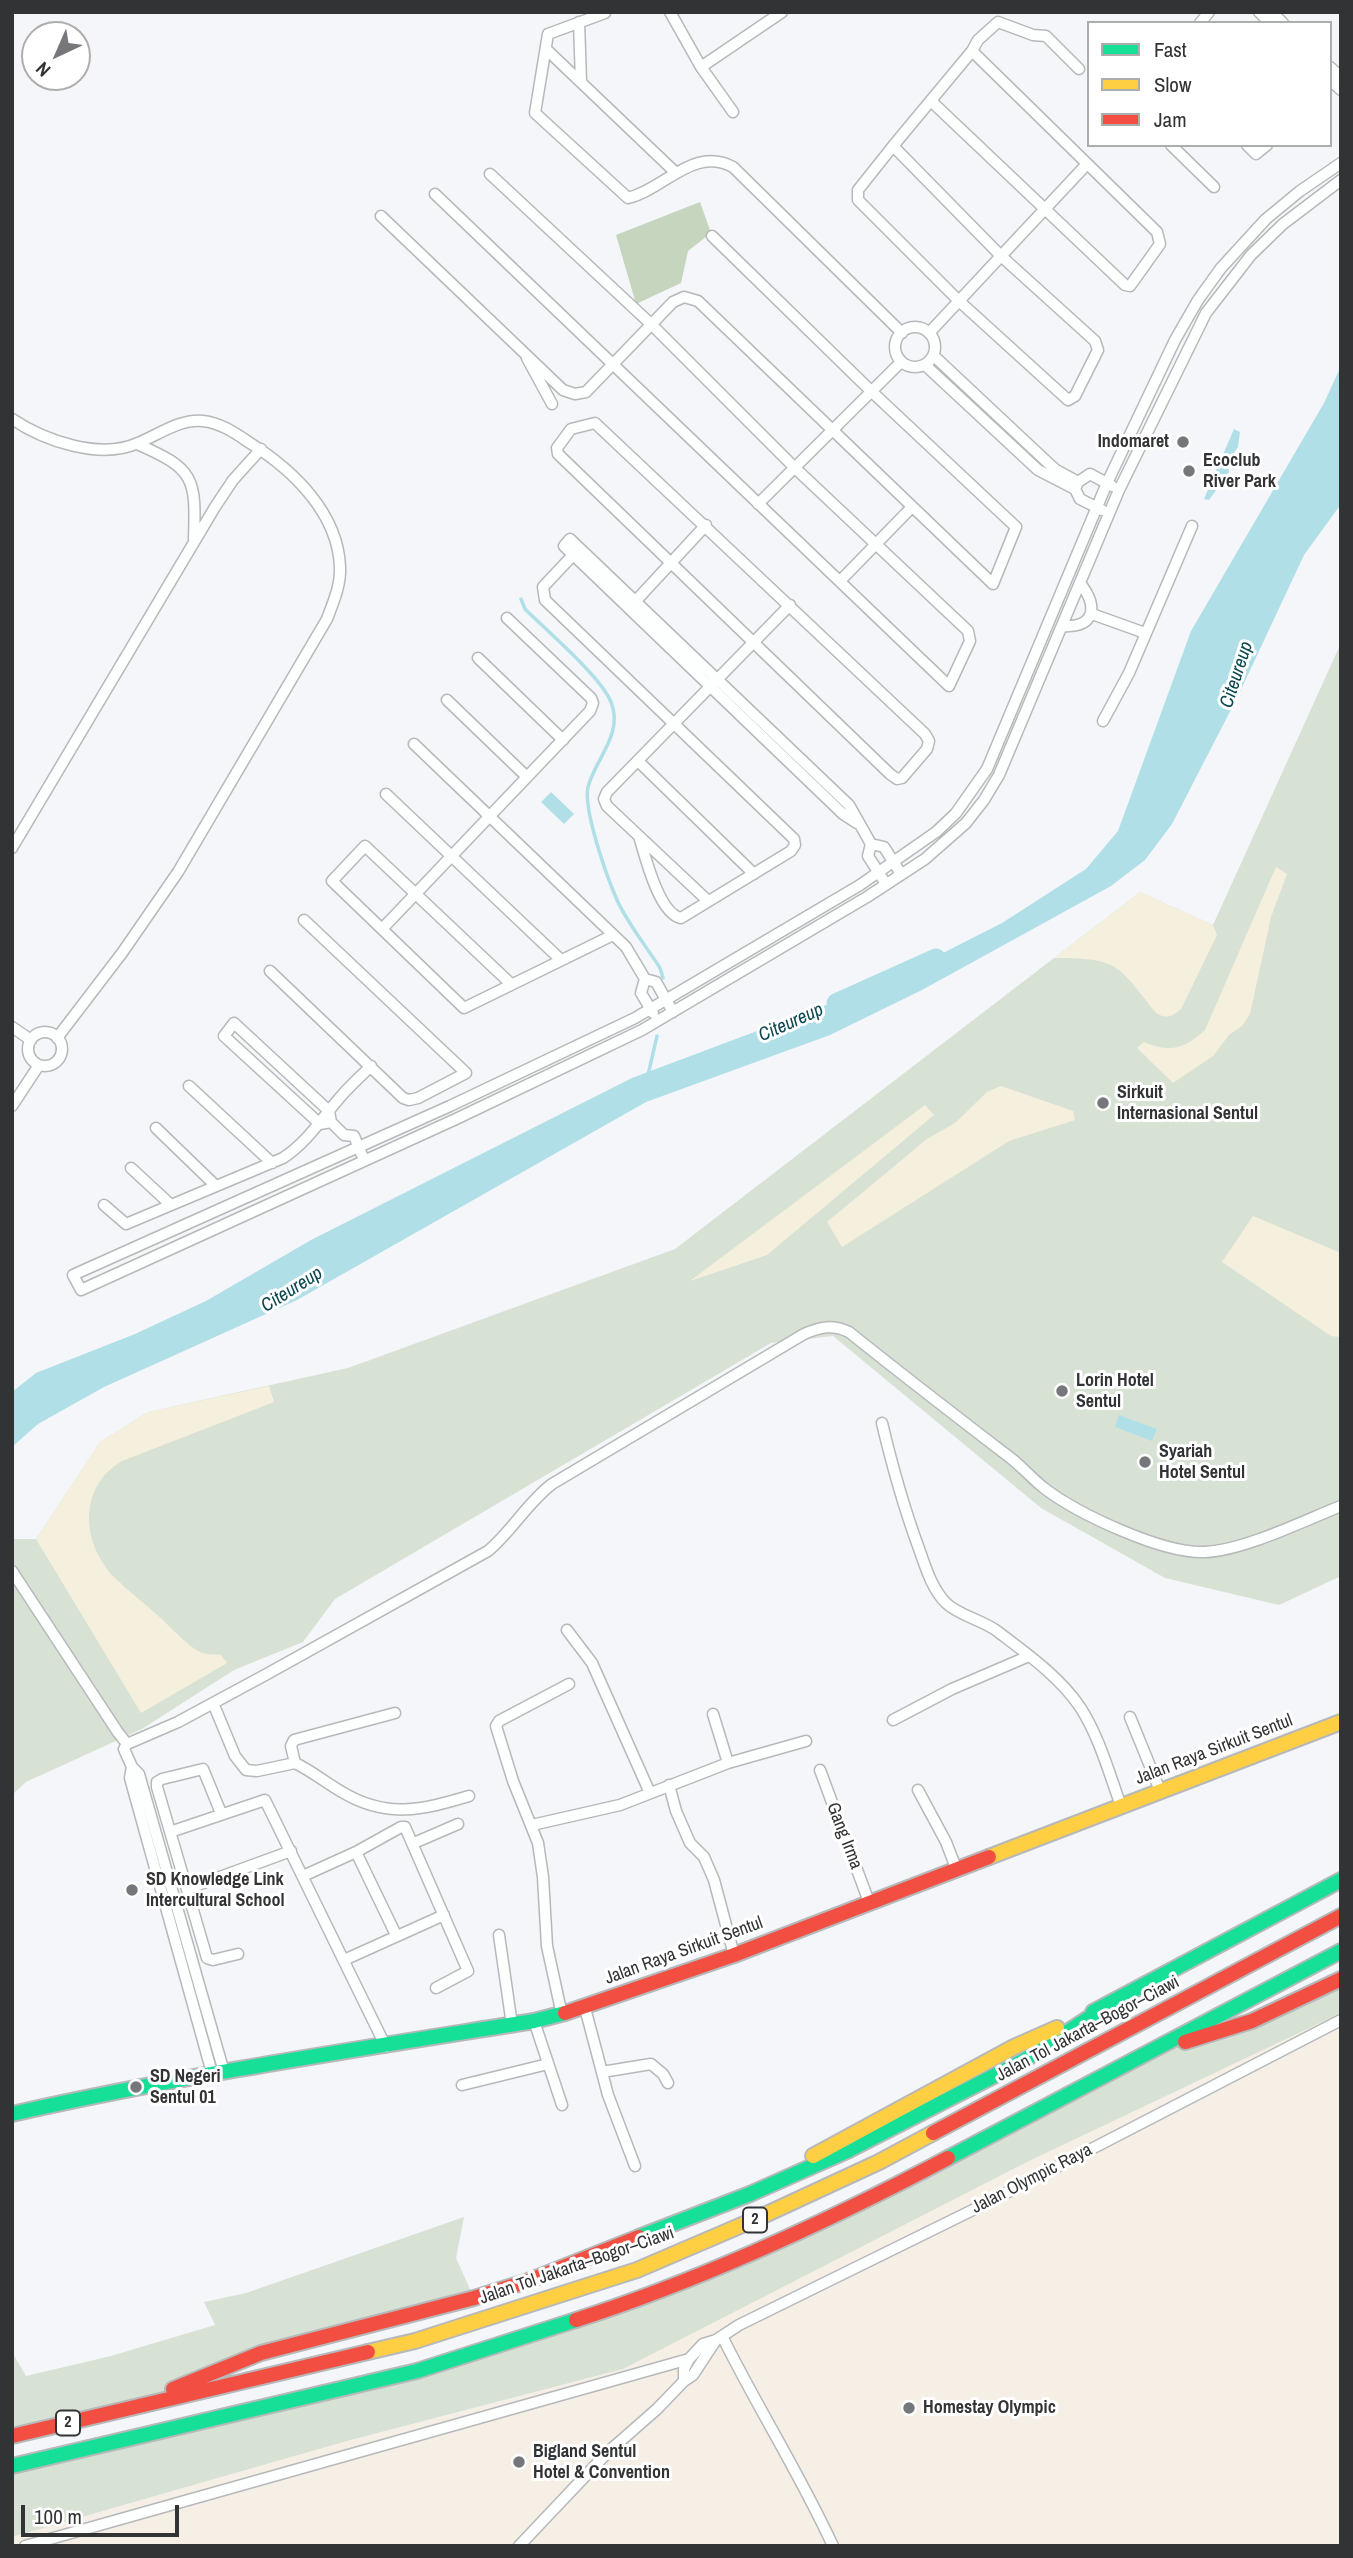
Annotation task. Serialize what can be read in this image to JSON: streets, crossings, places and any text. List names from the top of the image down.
{
  "streets": {
    "main road": ["Jalan Raya Sirkuit Sentul", "Jalan Tol Jakarta–Bogor–Ciawi", "2"],
    "street": ["Gang Irma", "Jalan Olympic Raya"]
  },
  "crossings": [
    ["Jalan Raya Sirkuit Sentul", "Gang Irma"]
  ],
  "water": ["Citeureup"],
  "places": [
    "Indomaret",
    "Ecoclub River Park",
    "Sirkuit Internasional Sentul",
    "Lorin Hotel Sentul",
    "Syariah Hotel Sentul",
    "SD Knowledge Link Intercultural School",
    "SD Negeri Sentul 01",
    "Homestay Olympic",
    "Bigland Sentul Hotel & Convention"
  ],
  "legend": ["Fast", "Slow", "Jam"],
  "scale_bar": "100 m",
  "north": "bottom left"
}
